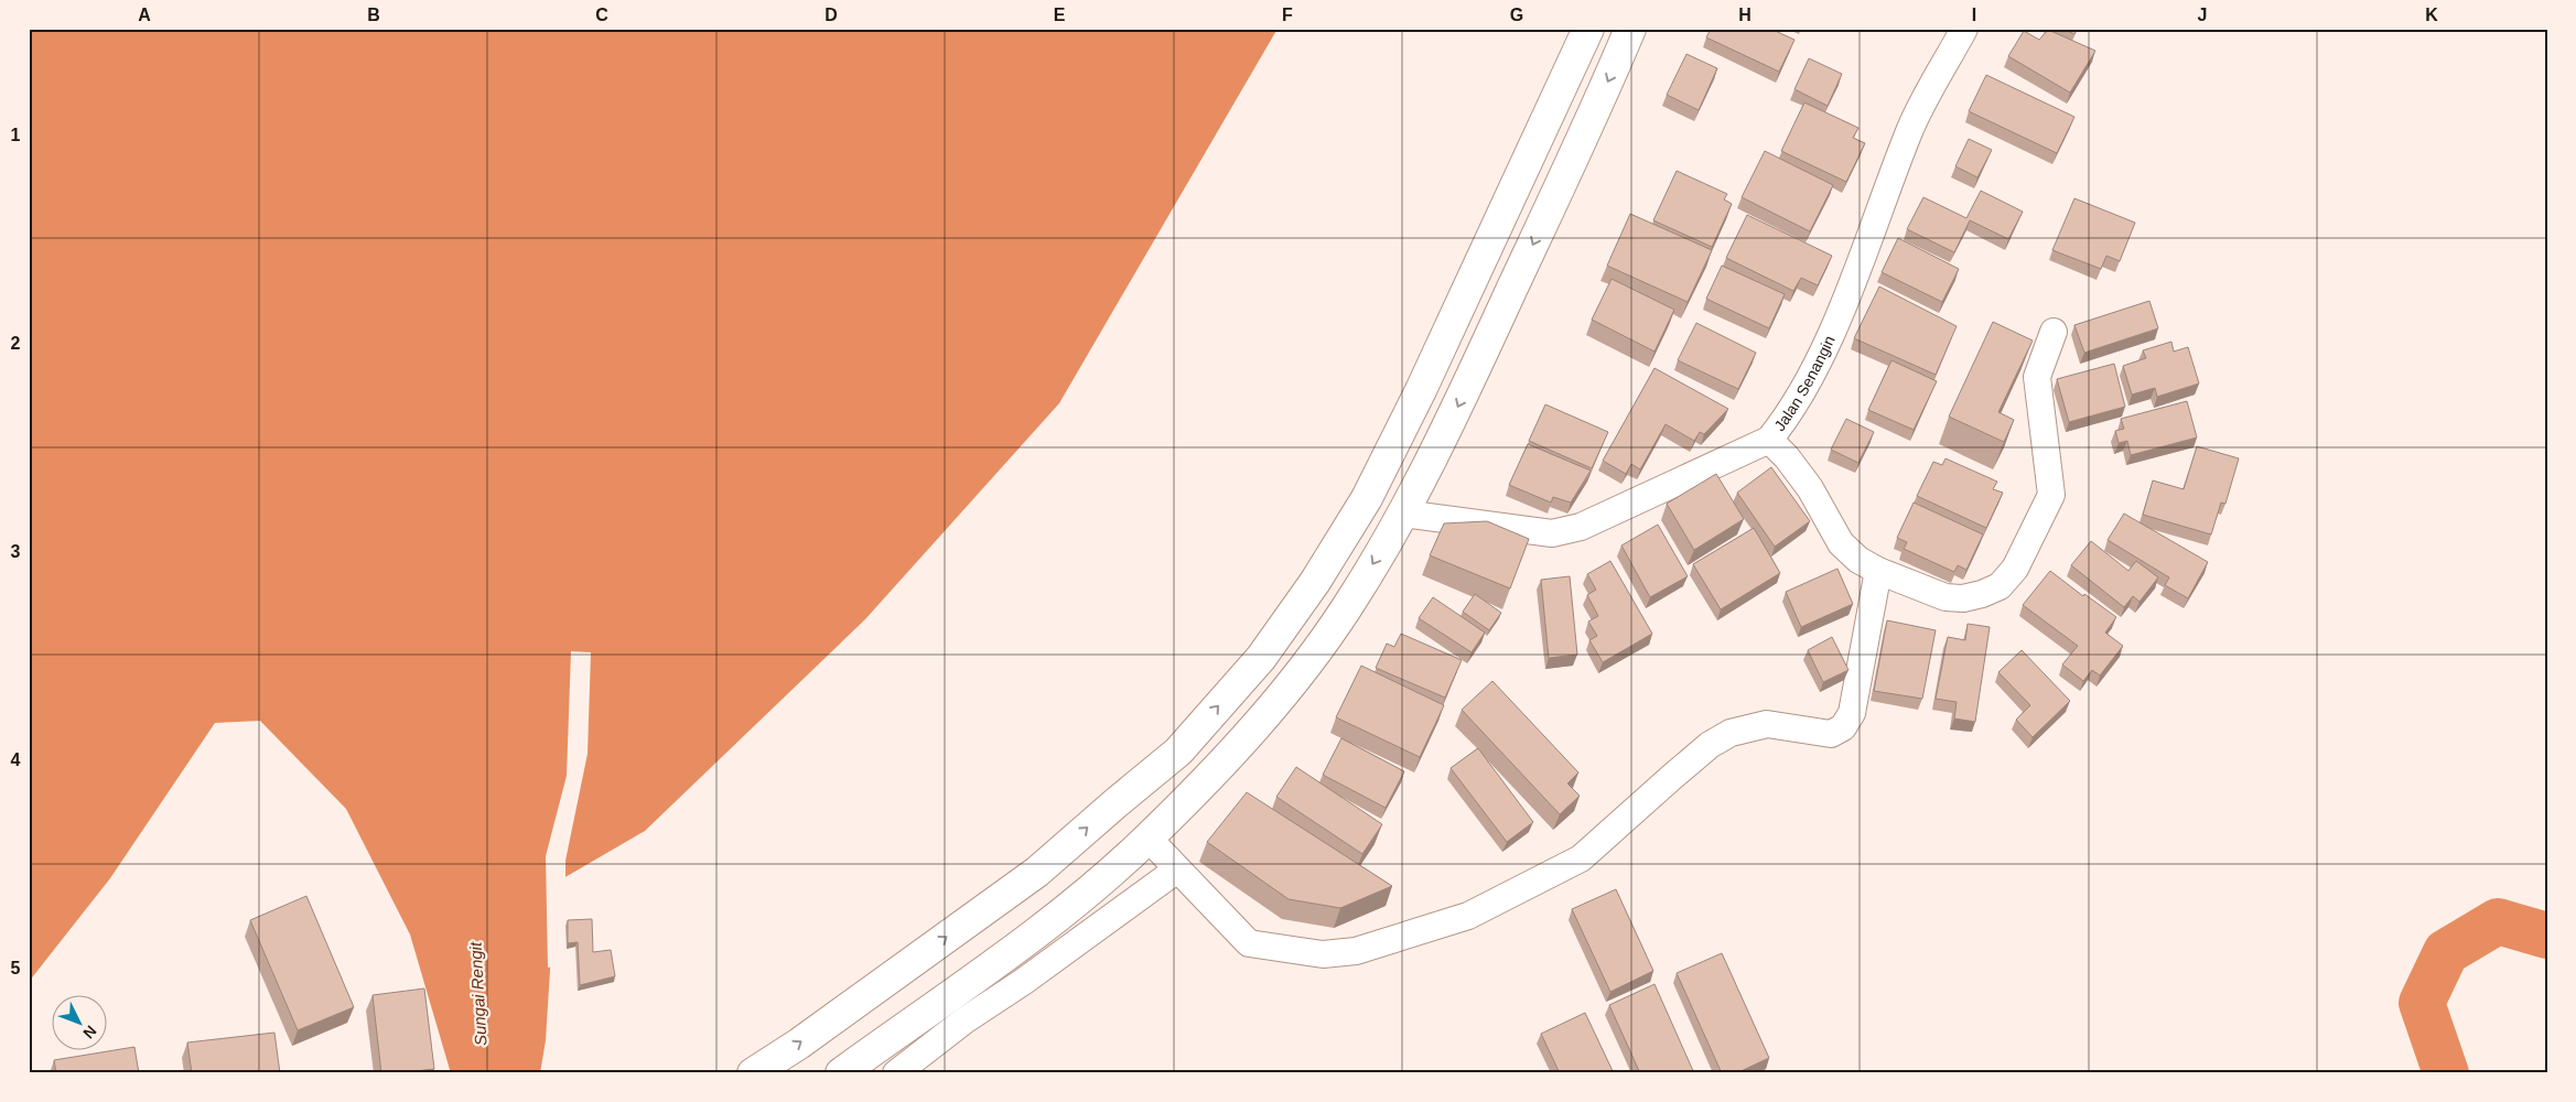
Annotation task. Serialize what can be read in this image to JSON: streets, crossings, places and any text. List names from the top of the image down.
{
  "streets": {
    "street": ["Jalan Senangin"]
  },
  "water": ["Sungai Rengit"],
  "north": "bottom right",
  "grid": {
    "columns": [
      "A",
      "B",
      "C",
      "D",
      "E",
      "F",
      "G",
      "H",
      "I",
      "J",
      "K"
    ],
    "rows": [
      "1",
      "2",
      "3",
      "4",
      "5"
    ]
  }
}
